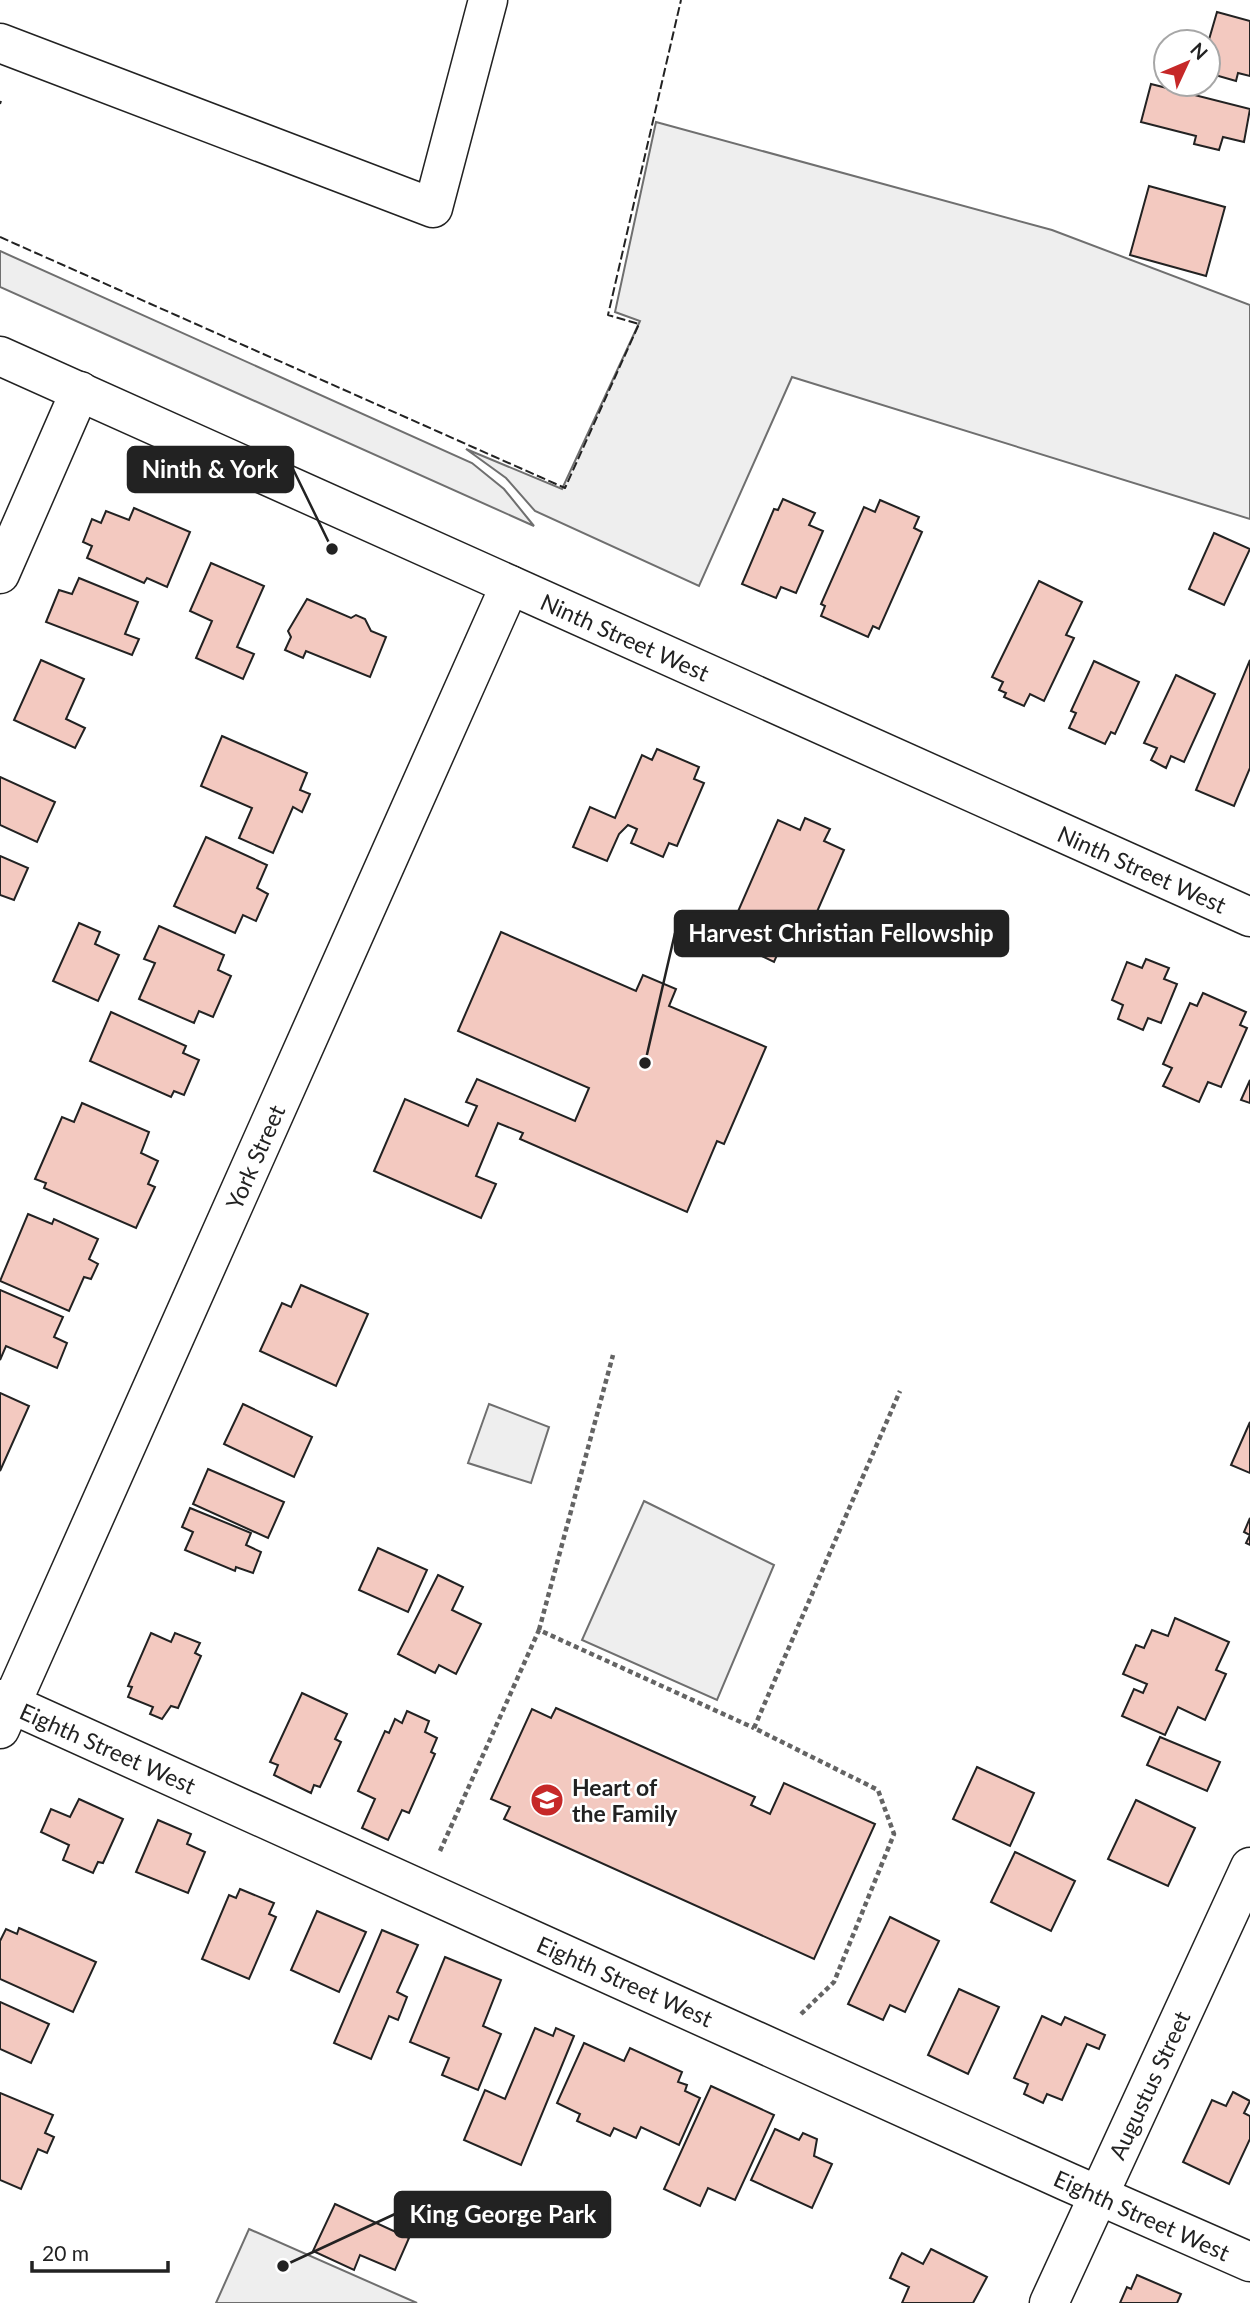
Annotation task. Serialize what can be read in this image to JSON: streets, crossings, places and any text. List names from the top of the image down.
{
  "streets": {
    "street": [
      "Ninth Street West",
      "York Street",
      "Eighth Street West",
      "Augustus Street"
    ]
  },
  "crossings": [
    ["Ninth Street West", "York Street"],
    ["York Street", "Eighth Street West"],
    ["Eighth Street West", "Augustus Street"]
  ],
  "places": {
    "other": ["Ninth & York", "Harvest Christian Fellowship", "King George Park"],
    "school or university": ["Heart of the Family"]
  },
  "scale_bar": "20 m",
  "north": "top right"
}
